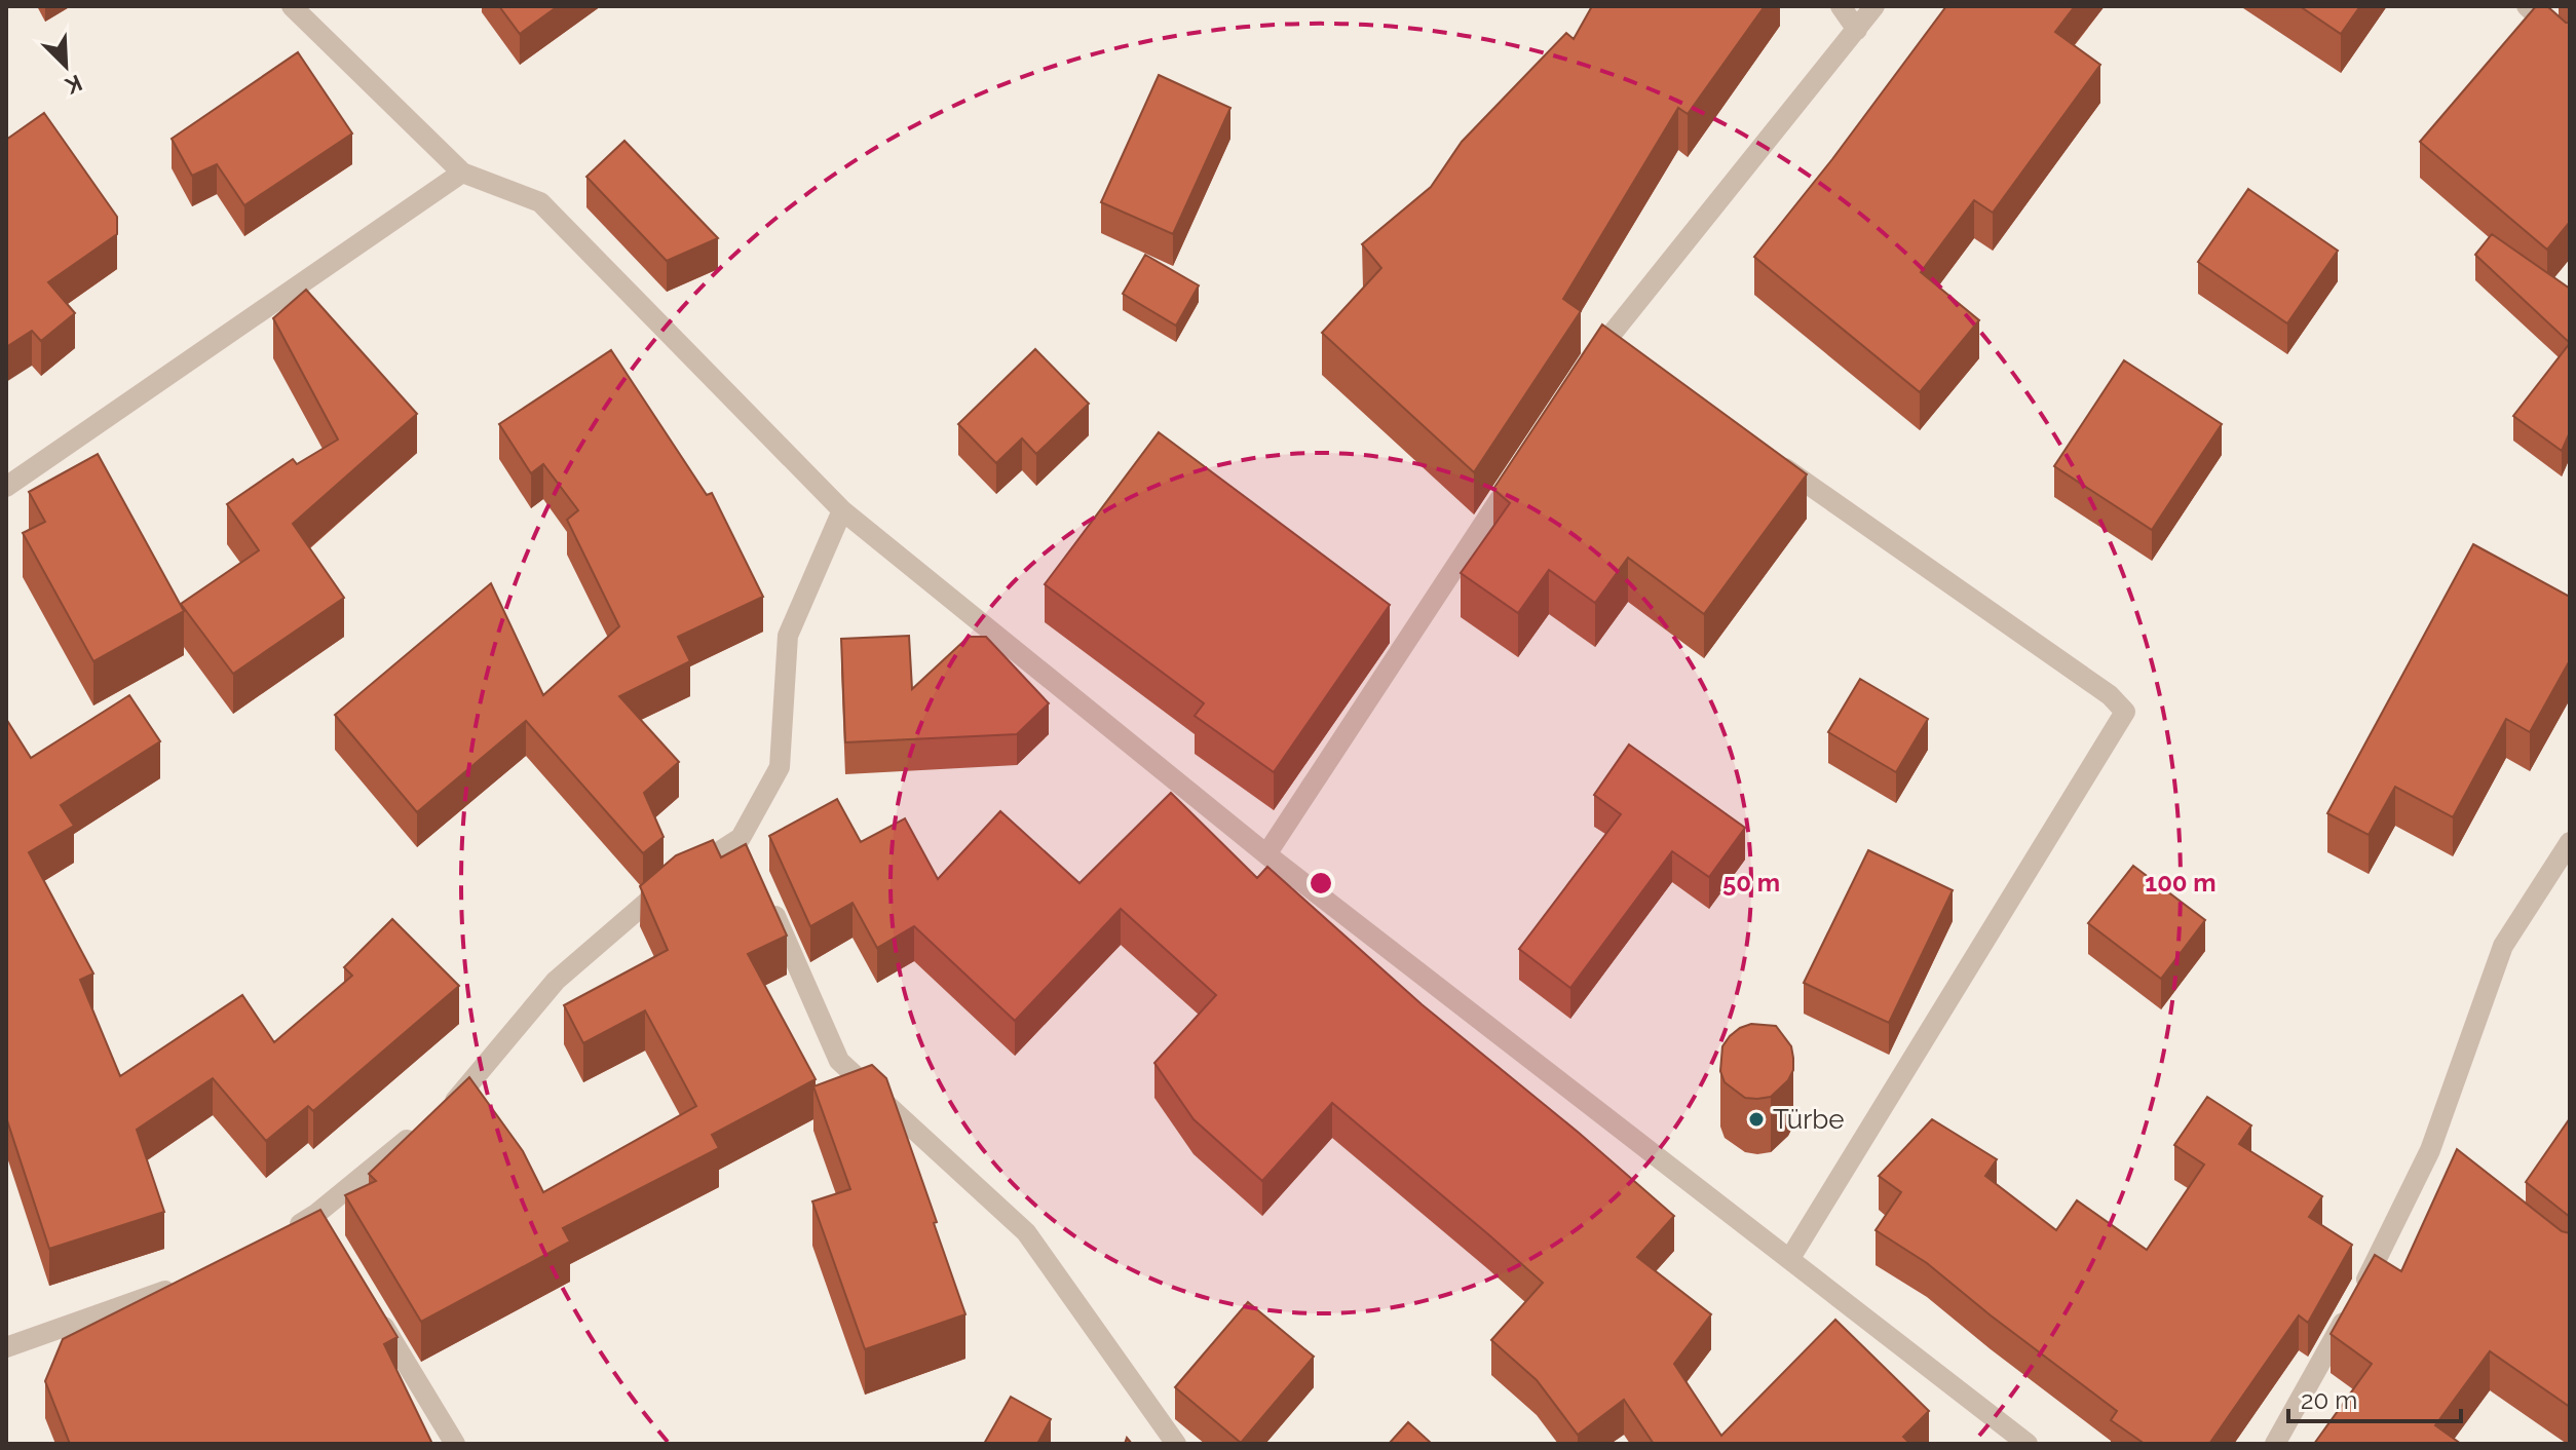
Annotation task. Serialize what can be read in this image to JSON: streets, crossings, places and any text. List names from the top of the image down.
{
  "places": ["Türbe"],
  "scale_bar": "20 m",
  "north": "bottom right",
  "rings": ["50 m", "100 m"]
}
